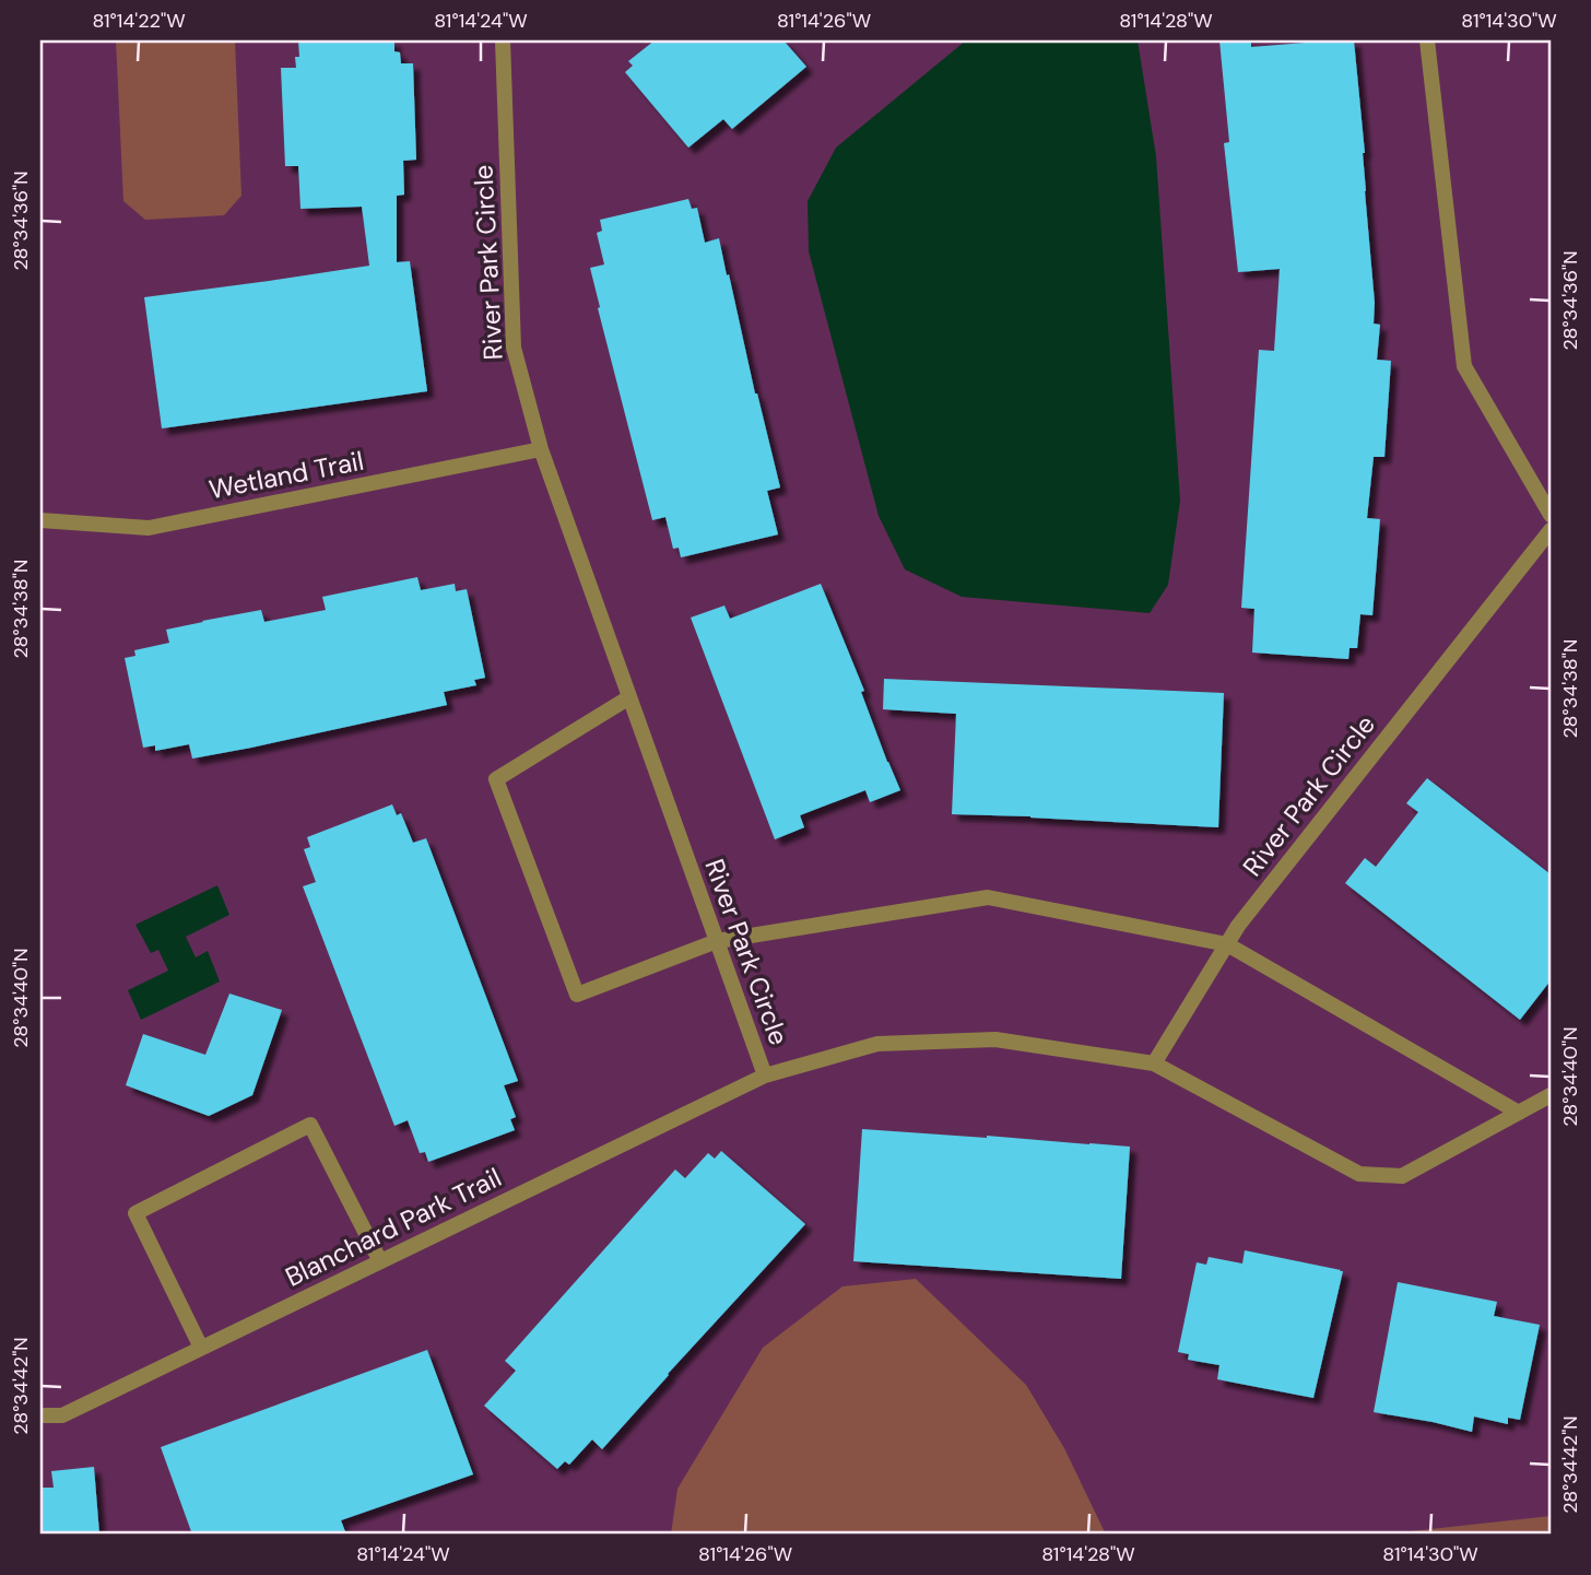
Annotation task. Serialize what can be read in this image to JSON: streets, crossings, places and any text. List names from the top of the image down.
{
  "streets": {
    "lane": ["River Park Circle", "Wetland Trail", "Blanchard Park Trail"]
  },
  "crossings": [
    ["River Park Circle", "Wetland Trail"],
    ["River Park Circle", "Blanchard Park Trail"]
  ],
  "coordinates": [
    "81°14'22\"W",
    "81°14'24\"W",
    "81°14'26\"W",
    "81°14'28\"W",
    "81°14'30\"W",
    "28°34'36\"N",
    "28°34'38\"N",
    "28°34'40\"N",
    "28°34'42\"N"
  ]
}
